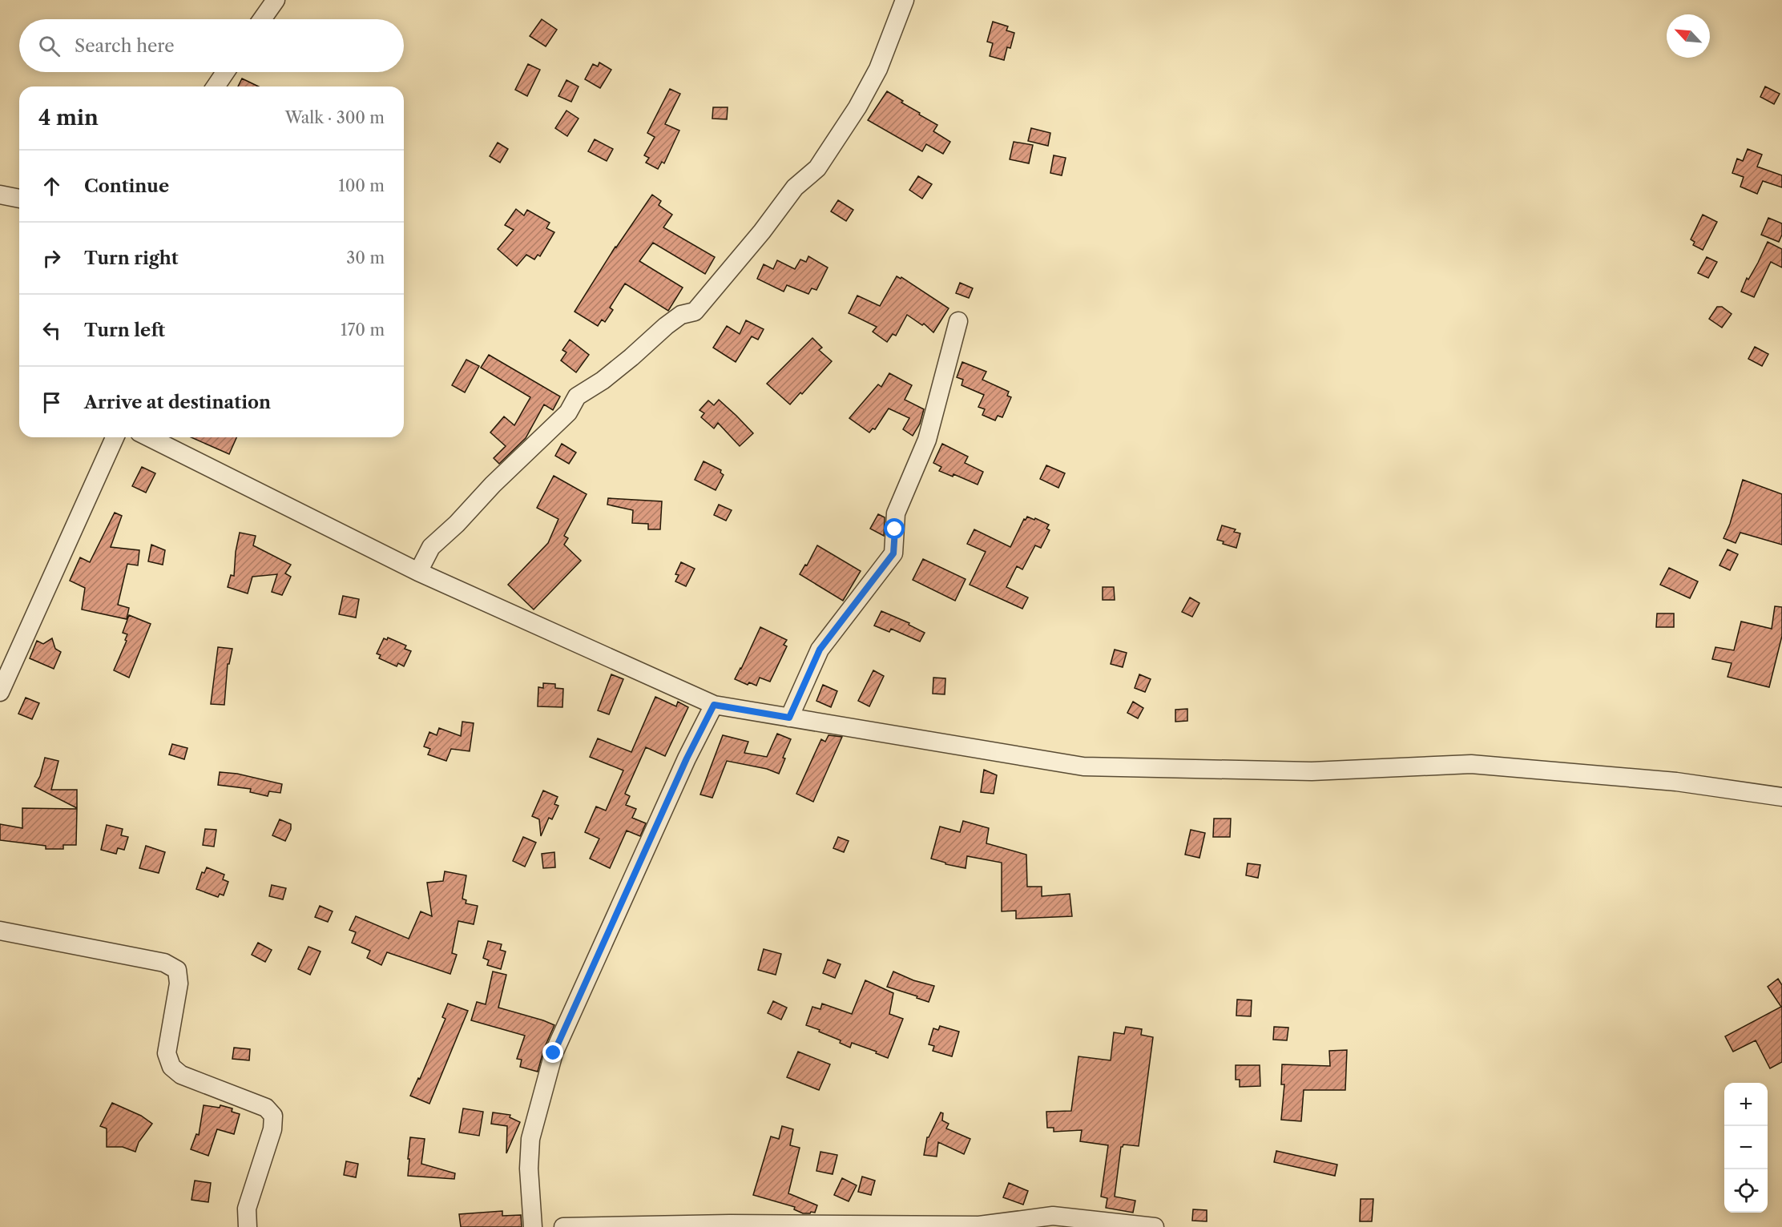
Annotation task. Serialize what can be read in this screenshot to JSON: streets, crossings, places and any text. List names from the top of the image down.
{
  "north": "top left",
  "page": {
    "search": "Search here",
    "heading": ["4 min", "Walk · 300 m"],
    "list": [
      ["Continue", "100 m"],
      ["Turn right", "30 m"],
      ["Turn left", "170 m"],
      "Arrive at destination"
    ],
    "map_buttons": ["+", "−"]
  }
}
